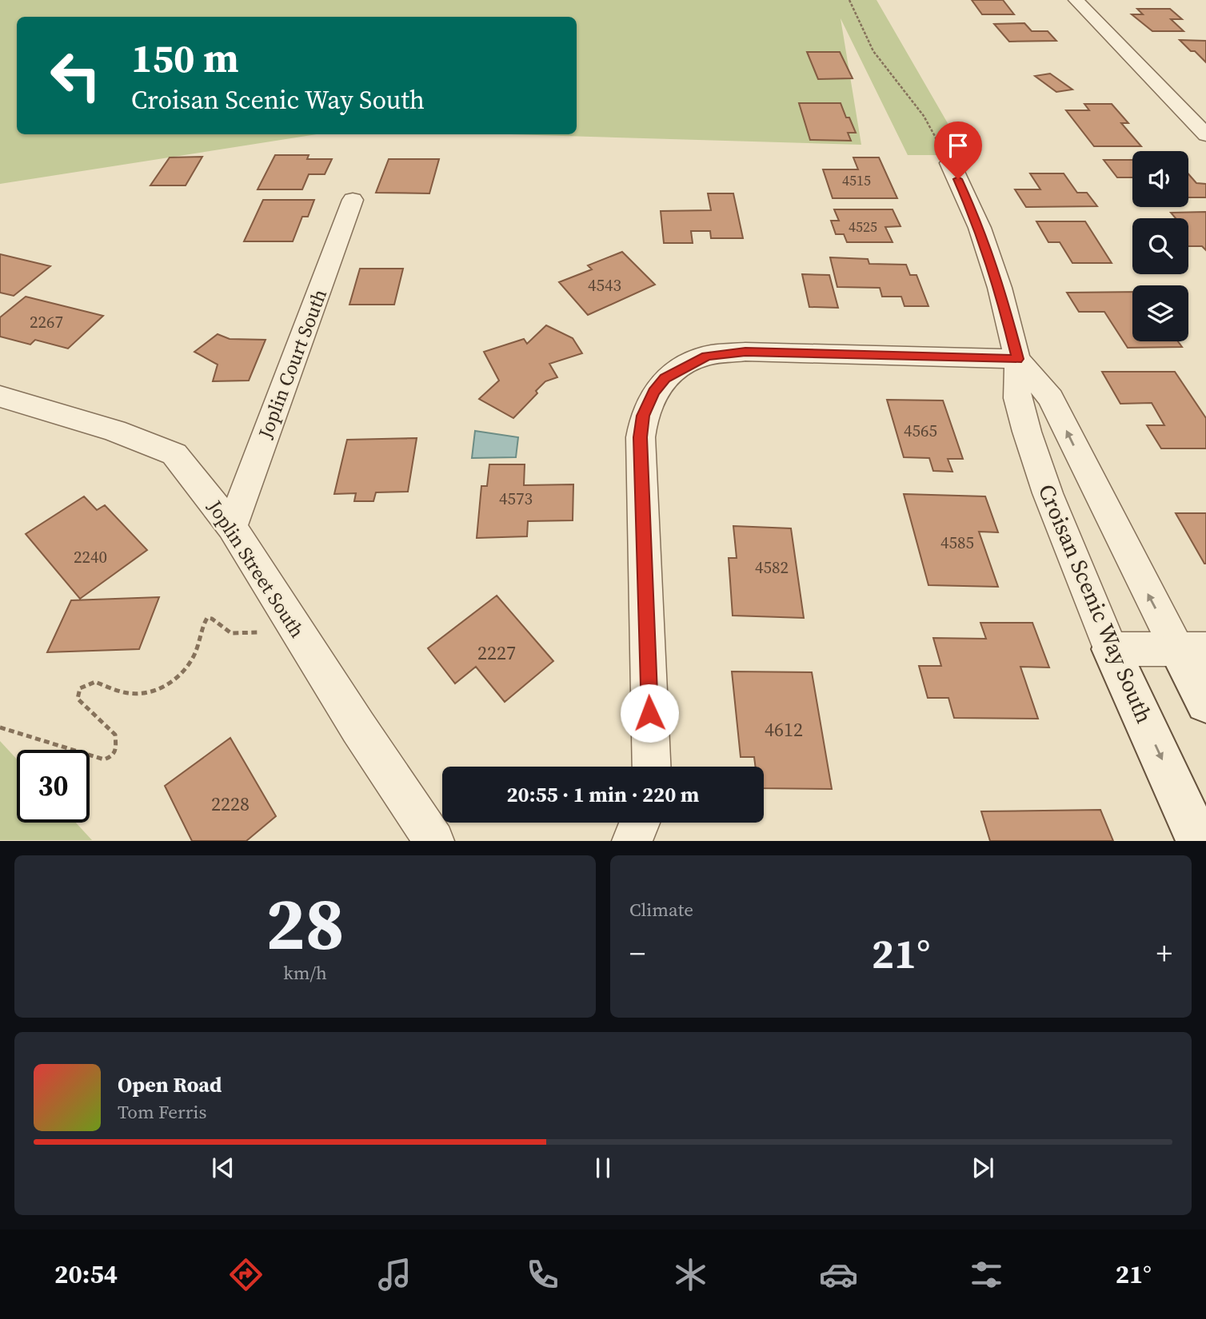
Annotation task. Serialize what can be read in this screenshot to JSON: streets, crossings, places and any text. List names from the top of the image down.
{
  "streets": {
    "street": ["Joplin Court South", "Joplin Street South", "Croisan Scenic Way South"]
  },
  "crossings": [
    ["Joplin Court South", "Joplin Street South"]
  ],
  "house_numbers": [
    "4515",
    "4525",
    "4543",
    "2267",
    "4565",
    "4573",
    "4585",
    "2240",
    "4582",
    "2227",
    "4612",
    "2228"
  ],
  "page": {
    "turn": ["150 m", "Croisan Scenic Way South"],
    "limit": "30",
    "trip": "20:55 · 1 min · 220 m",
    "tile": [
      ["28", "km/h"],
      "Climate"
    ],
    "heat": ["−", "21°", "+"],
    "song": ["Open Road", "Tom Ferris"],
    "tabs": ["20:54", "21°"]
  }
}
